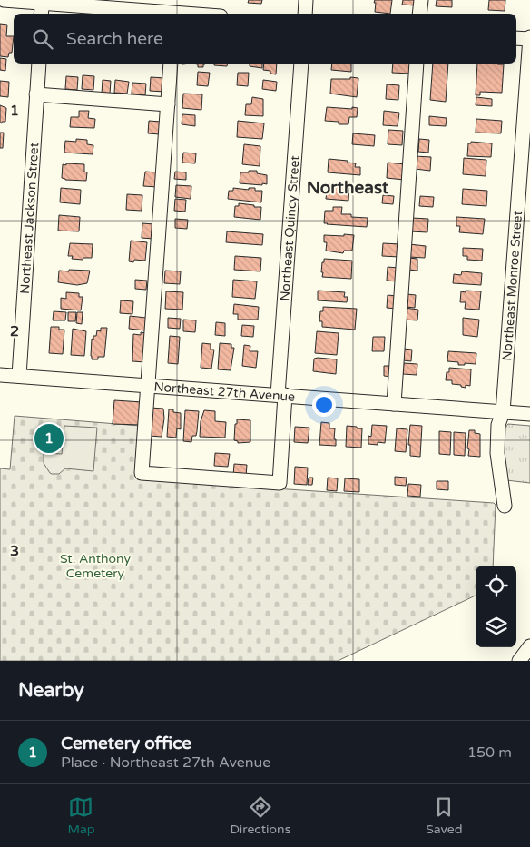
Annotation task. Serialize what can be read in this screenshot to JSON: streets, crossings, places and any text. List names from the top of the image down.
{
  "streets": {
    "street": [
      "Northeast Jackson Street",
      "Northeast Quincy Street",
      "Northeast Monroe Street",
      "Northeast 27th Avenue"
    ]
  },
  "crossings": [
    ["Northeast Jackson Street", "Northeast 27th Avenue"],
    ["Northeast Quincy Street", "Northeast 27th Avenue"],
    ["Northeast Monroe Street", "Northeast 27th Avenue"]
  ],
  "districts": ["Northeast"],
  "parks": ["St. Anthony Cemetery"],
  "page": {
    "search": "Search here",
    "pins": "1",
    "heading": "Nearby",
    "list": [
      {
        "mark": "1",
        "name": "Cemetery office",
        "note": "Place · Northeast 27th Avenue",
        "value": "150 m"
      }
    ],
    "nav": ["Map", "Directions", "Saved"]
  },
  "grid": {
    "rows": ["1", "2", "3"]
  }
}
